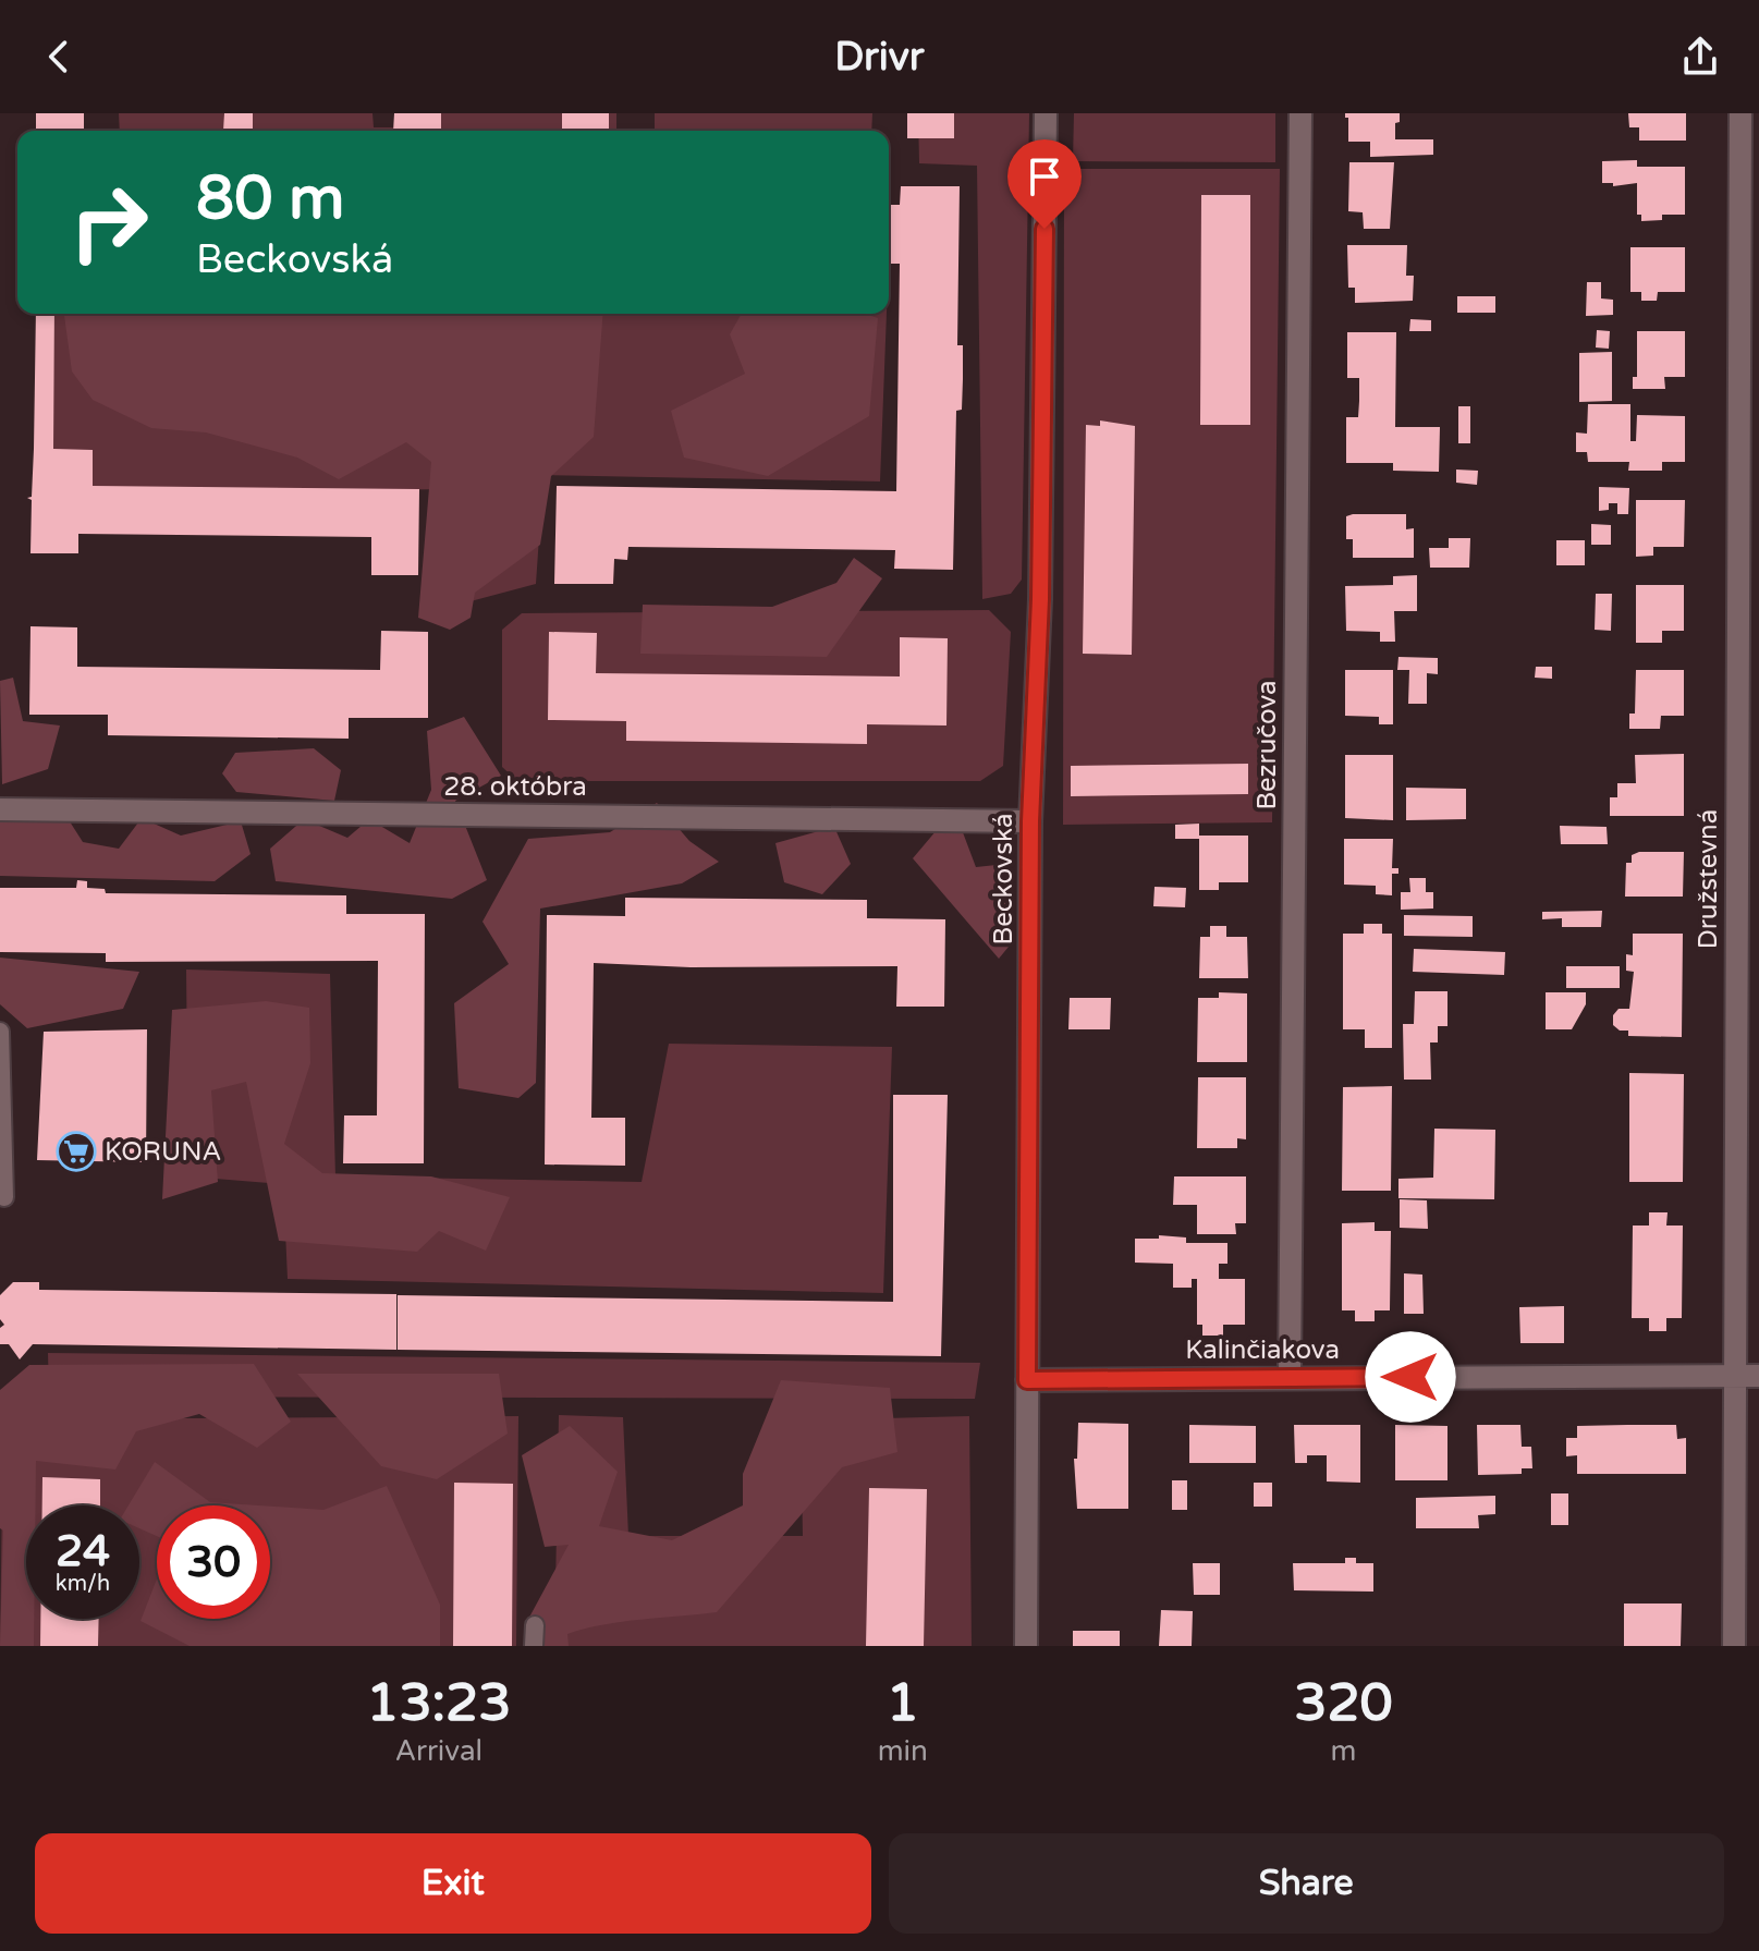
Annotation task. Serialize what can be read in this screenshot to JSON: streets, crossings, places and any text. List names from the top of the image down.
{
  "streets": {
    "street": [
      "Bezručova",
      "28. októbra",
      "Beckovská",
      "Družstevná",
      "Kalinčiakova"
    ]
  },
  "crossings": [
    ["Bezručova", "Kalinčiakova"],
    ["28. októbra", "Beckovská"],
    ["Beckovská", "Kalinčiakova"],
    ["Družstevná", "Kalinčiakova"]
  ],
  "places": {
    "supermarket": ["KORUNA"]
  },
  "page": {
    "header": "Drivr",
    "turn": ["80 m", "Beckovská"],
    "speed": "24 km/h",
    "limit": "30",
    "eta": [
      "13:23",
      "Arrival",
      "1",
      "min",
      "320",
      "m"
    ],
    "buttons": ["Exit", "Share"]
  }
}
